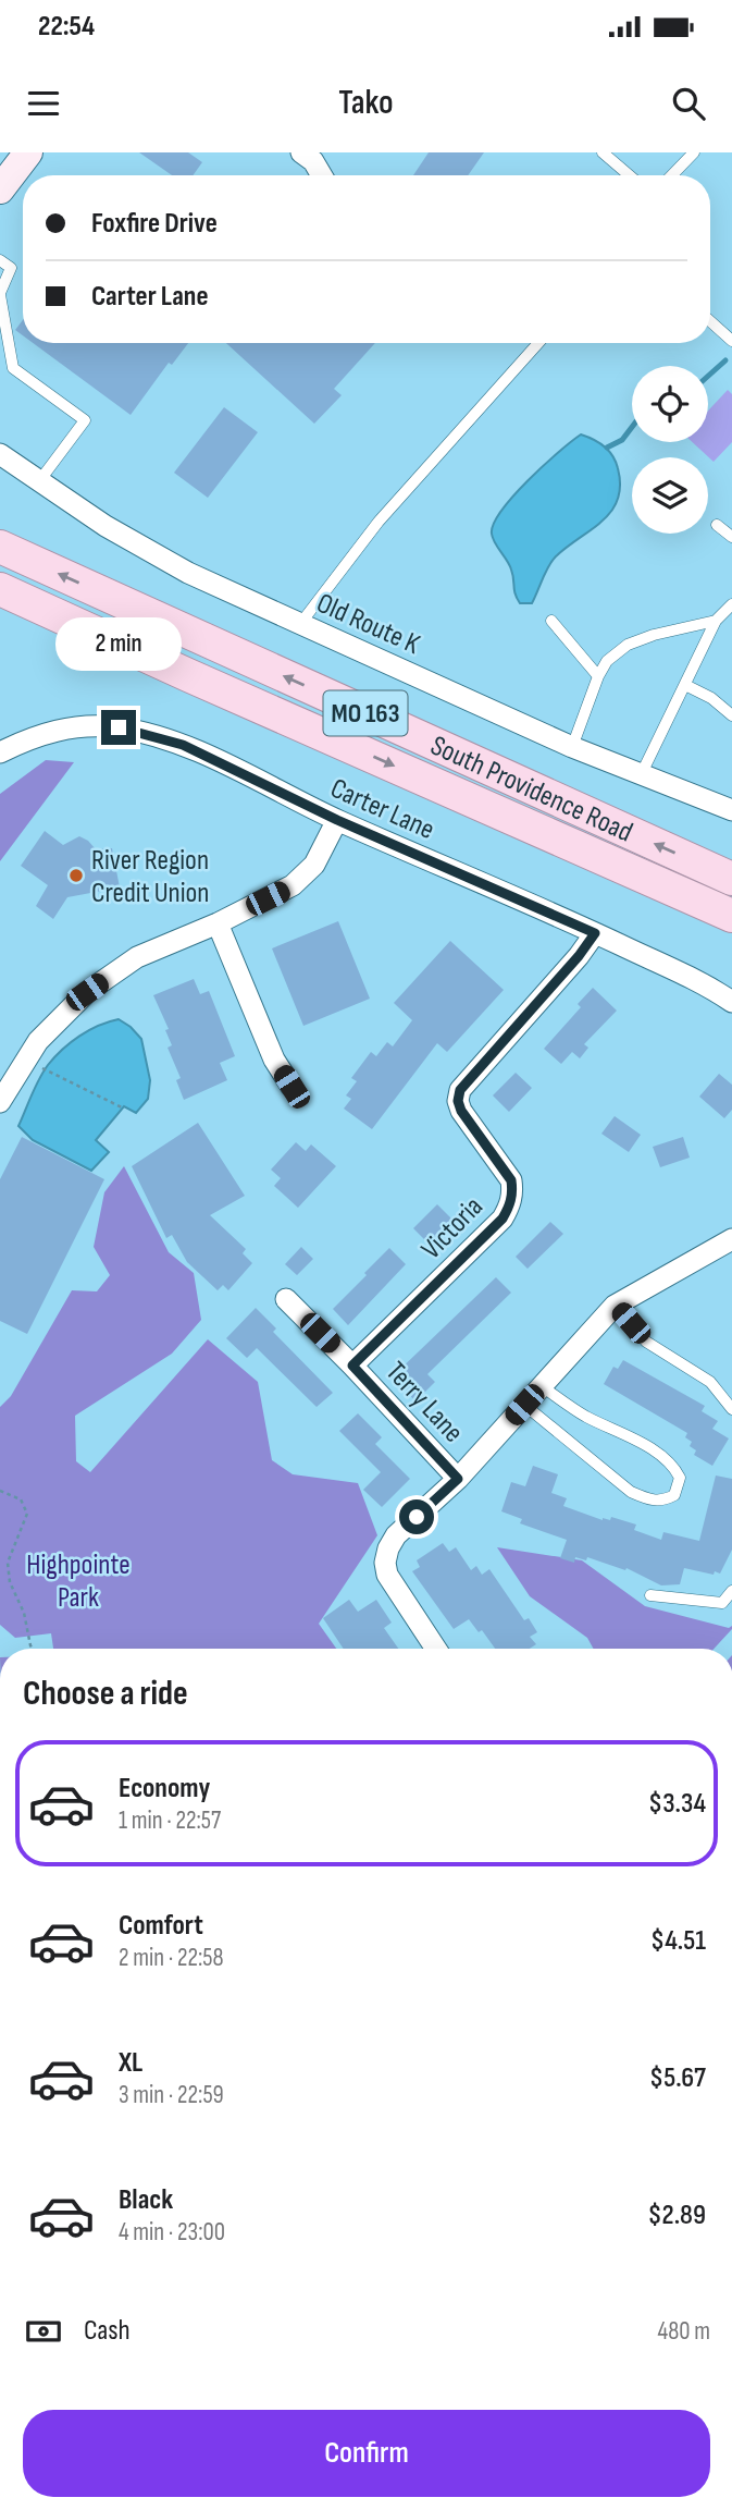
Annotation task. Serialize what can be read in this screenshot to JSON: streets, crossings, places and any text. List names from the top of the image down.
{
  "streets": {
    "main road": ["MO 163", "South Providence Road"],
    "street": [
      "Old Route K",
      "Carter Lane",
      "Victoria",
      "Terry Lane"
    ]
  },
  "crossings": [
    ["Carter Lane", "Victoria"],
    ["Victoria", "Terry Lane"]
  ],
  "parks": ["Highpointe Park"],
  "places": ["River Region Credit Union"],
  "page": {
    "status": "22:54",
    "header": "Tako",
    "banner": ["Foxfire Drive", "Carter Lane"],
    "bubble": "2 min",
    "heading": "Choose a ride",
    "list": [
      {
        "name": "Economy",
        "note": "1 min · 22:57",
        "value": "$3.34"
      },
      {
        "name": "Comfort",
        "note": "2 min · 22:58",
        "value": "$4.51"
      },
      {
        "name": "XL",
        "note": "3 min · 22:59",
        "value": "$5.67"
      },
      {
        "name": "Black",
        "note": "4 min · 23:00",
        "value": "$2.89"
      }
    ],
    "pay": ["Cash", "480 m"],
    "buttons": "Confirm"
  }
}
